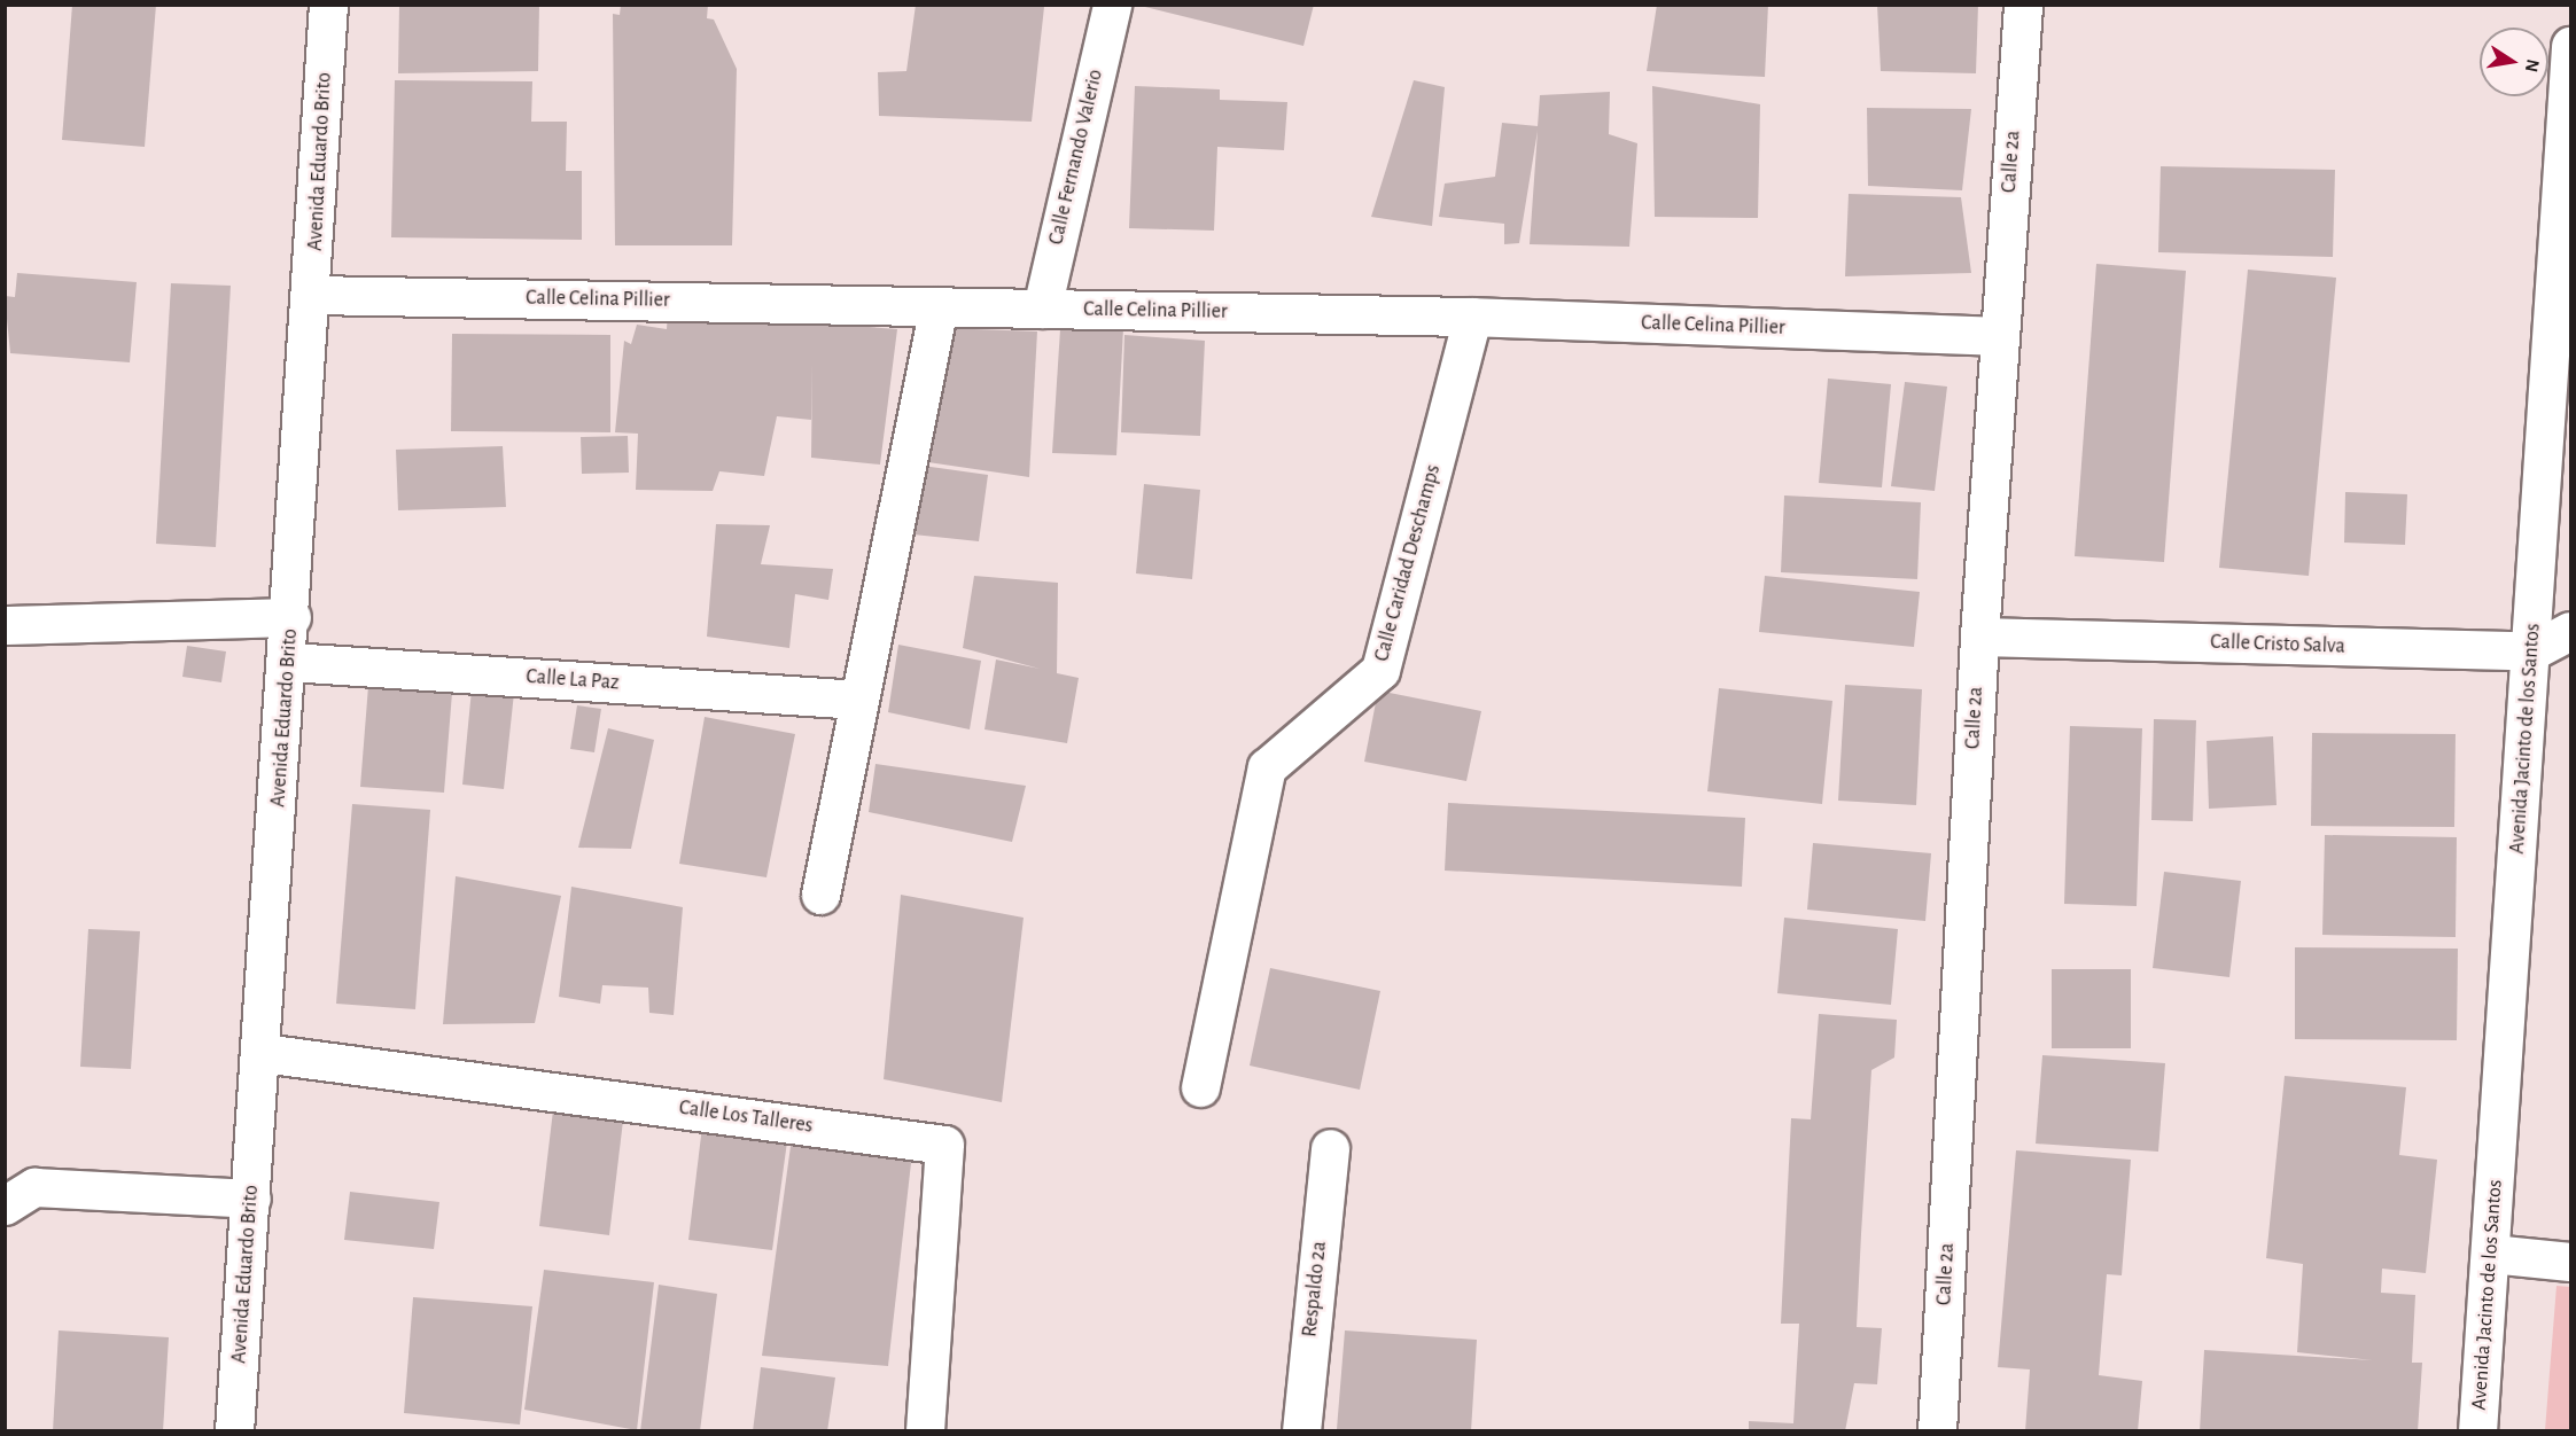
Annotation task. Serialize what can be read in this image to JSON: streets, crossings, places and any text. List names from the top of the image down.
{
  "streets": {
    "street": [
      "Calle Fernando Valerio",
      "Avenida Eduardo Brito",
      "Calle 2a",
      "Calle Celina Pillier",
      "Calle Caridad Deschamps",
      "Calle Cristo Salva",
      "Calle La Paz",
      "Avenida Jacinto de los Santos",
      "Calle Los Talleres",
      "Respaldo 2a"
    ]
  },
  "crossings": [
    ["Calle Fernando Valerio", "Calle Celina Pillier"],
    ["Avenida Eduardo Brito", "Calle Celina Pillier"],
    ["Avenida Eduardo Brito", "Calle La Paz"],
    ["Avenida Eduardo Brito", "Calle Los Talleres"],
    ["Calle 2a", "Calle Celina Pillier"],
    ["Calle 2a", "Calle Cristo Salva"],
    ["Calle Celina Pillier", "Calle Caridad Deschamps"],
    ["Calle Cristo Salva", "Avenida Jacinto de los Santos"]
  ],
  "north": "right"
}
